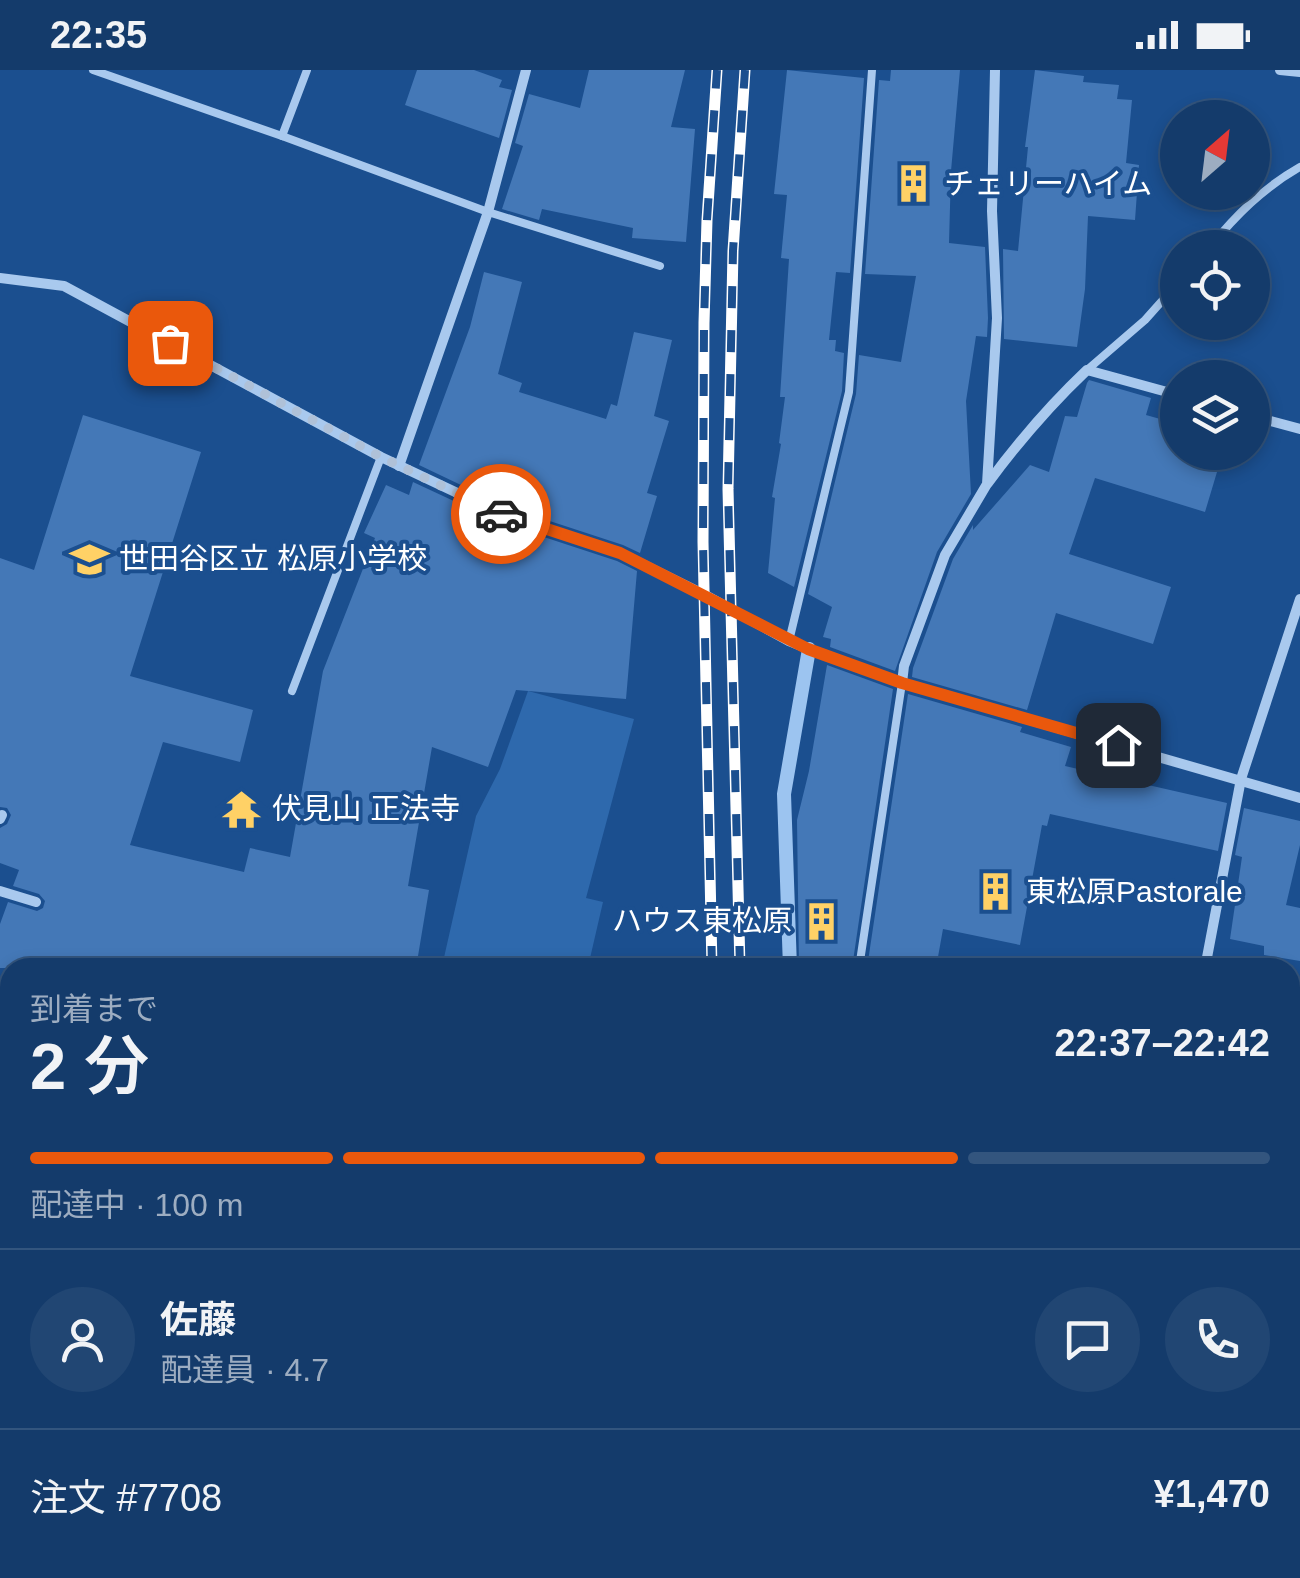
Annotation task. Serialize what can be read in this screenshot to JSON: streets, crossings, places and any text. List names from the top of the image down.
{
  "places": {
    "building": ["チェリーハイム", "東松原Pastorale", "ハウス東松原"],
    "school or university": ["世田谷区立 松原小学校"],
    "temple": ["伏見山 正法寺"]
  },
  "north": "top right",
  "page": {
    "status": "22:35",
    "heading": ["2 分", "到着まで", "22:37–22:42"],
    "panel": [
      "佐藤",
      "配達員 · 4.7",
      "注文 #7708",
      "¥1,470"
    ],
    "bar": "配達中 · 100 m"
  }
}
